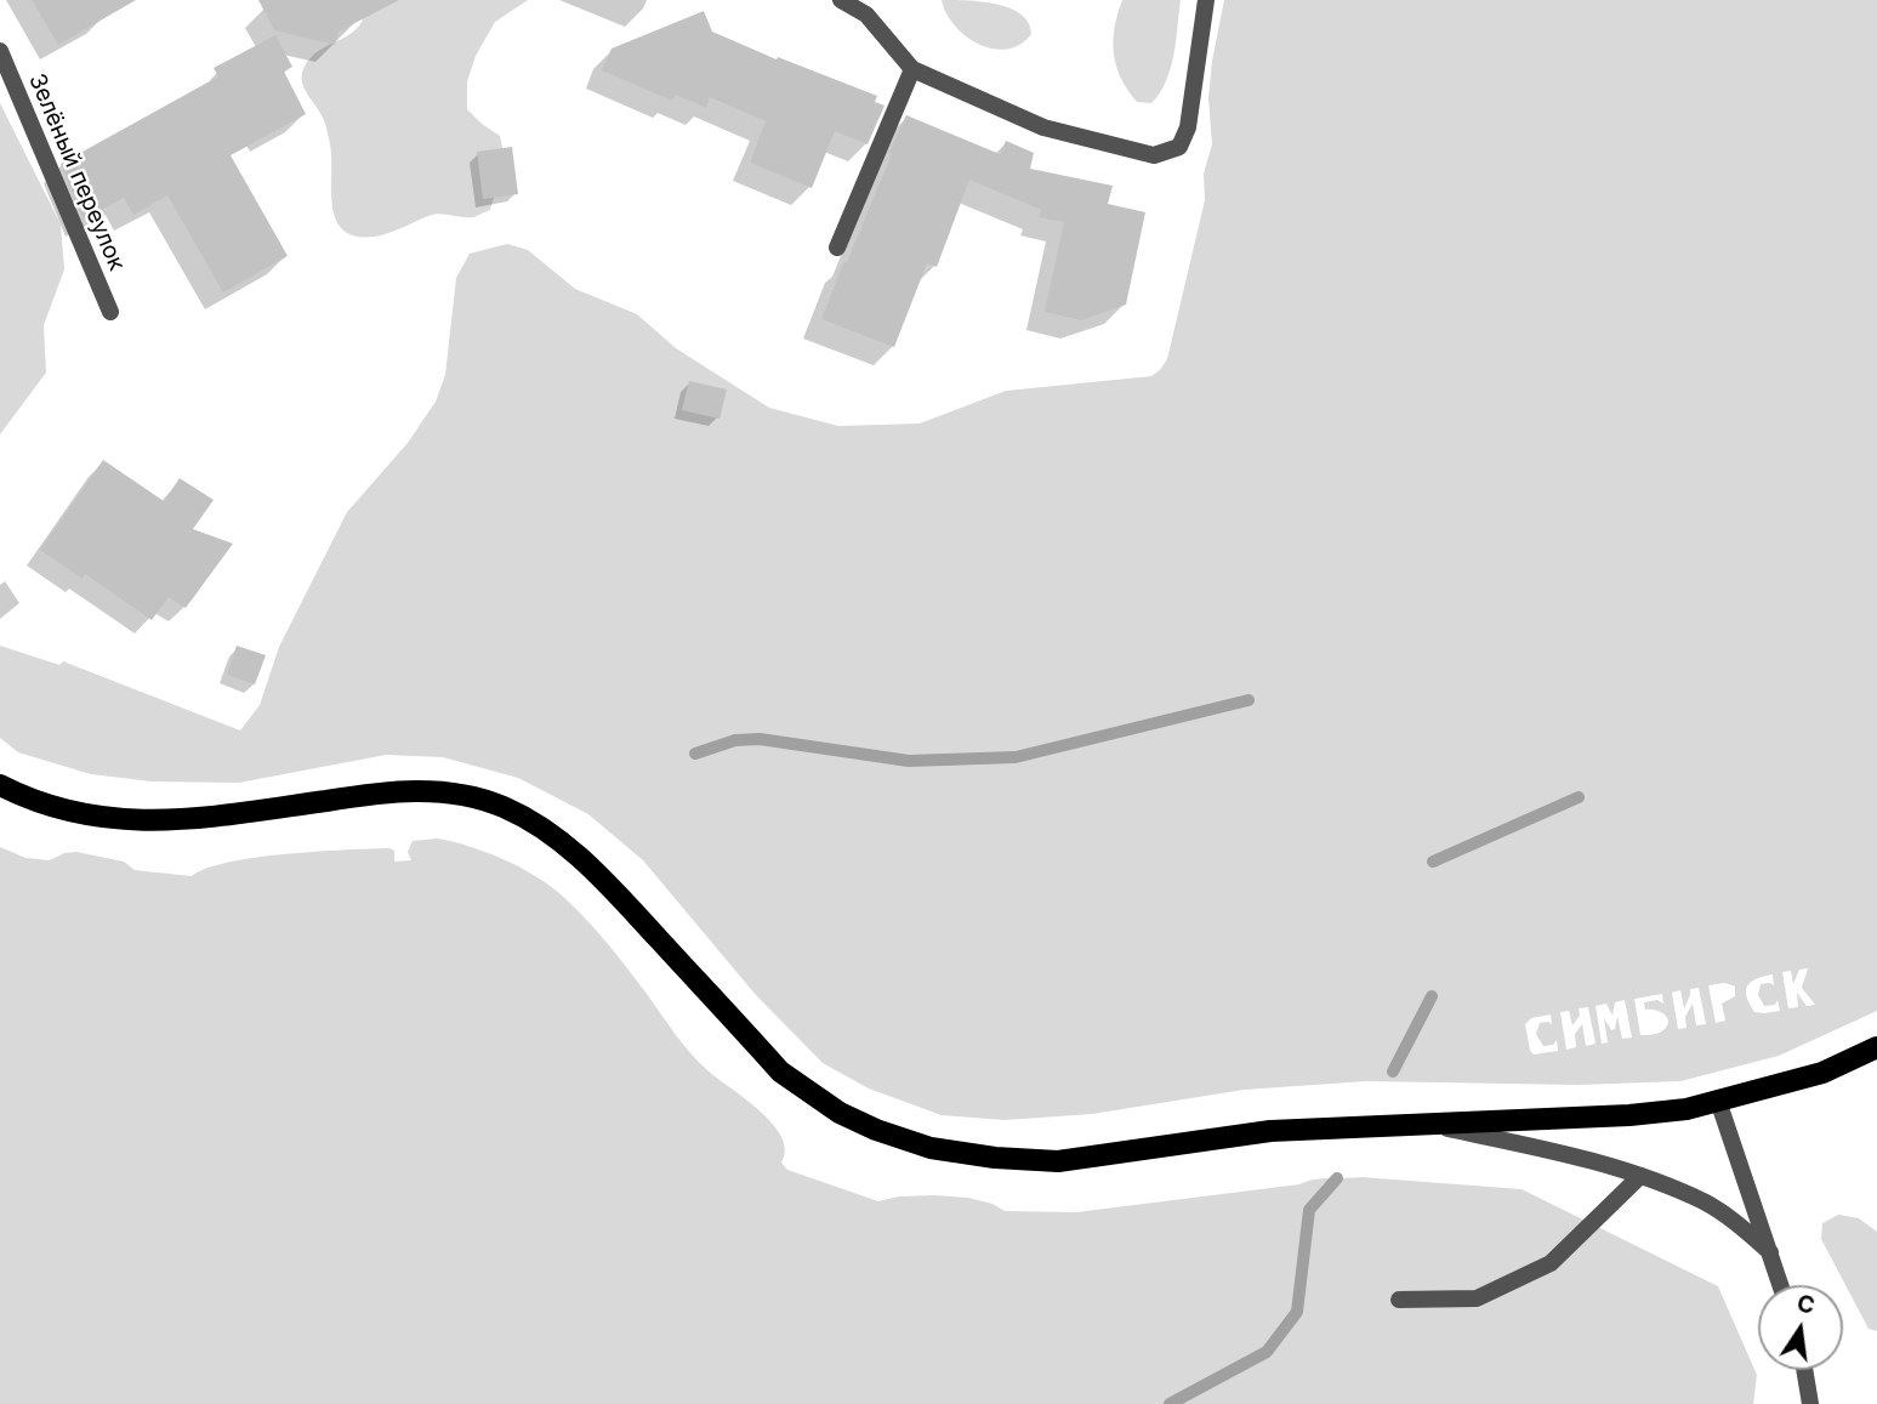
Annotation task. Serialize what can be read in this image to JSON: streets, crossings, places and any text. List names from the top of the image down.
{
  "streets": {
    "street": ["Зелёный переулок"]
  },
  "north": "top"
}
